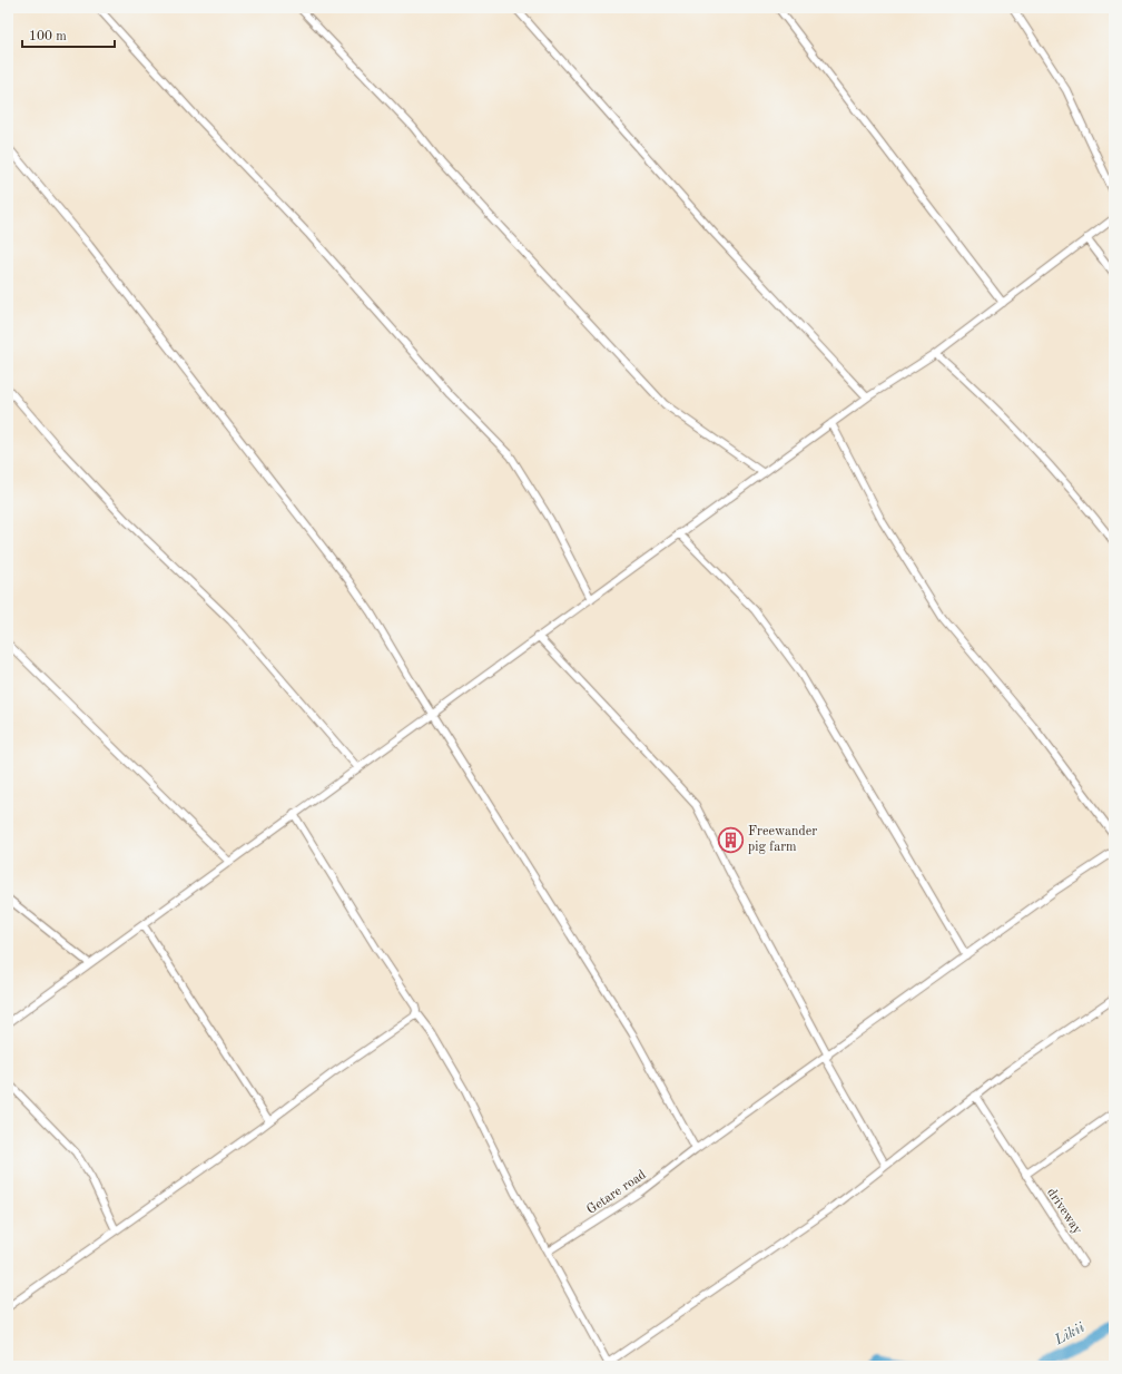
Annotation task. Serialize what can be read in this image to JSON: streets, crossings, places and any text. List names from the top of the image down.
{
  "streets": {
    "street": ["Getare road", "driveway"]
  },
  "water": ["Likii"],
  "places": {
    "building": ["Freewander pig farm"]
  },
  "scale_bar": "100 m"
}
